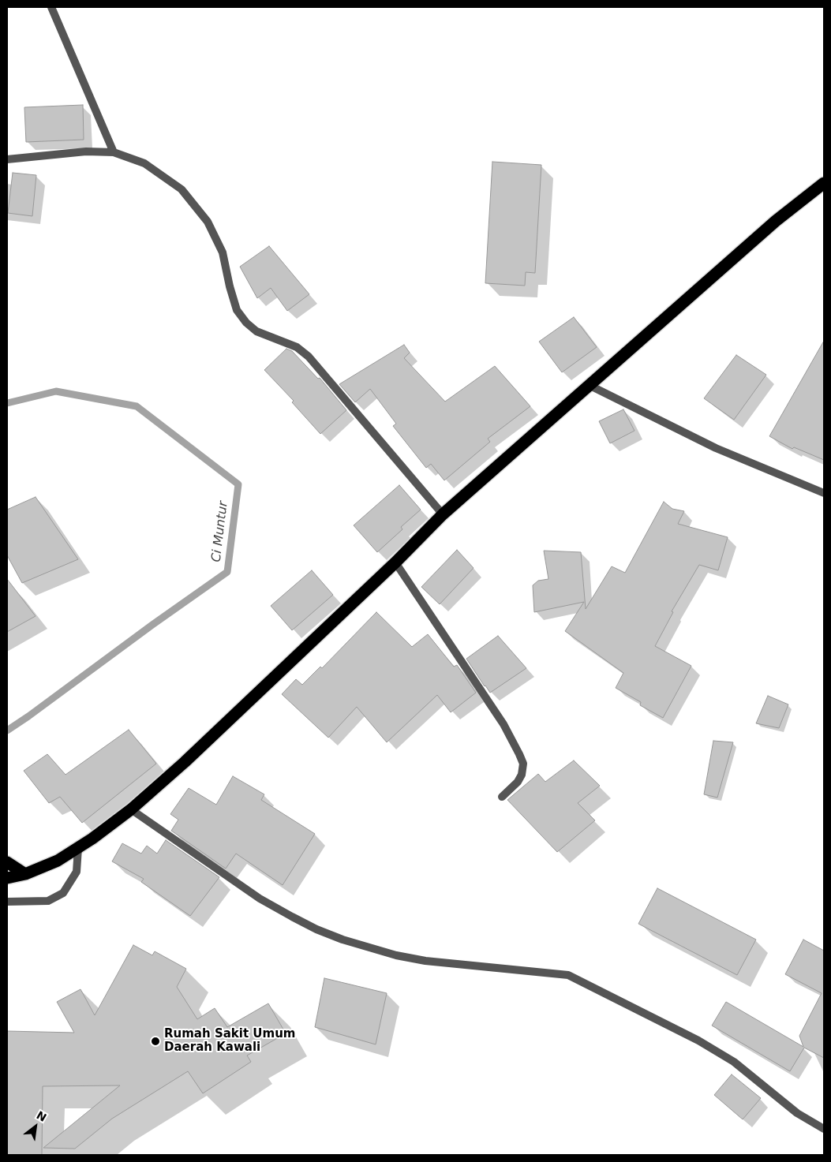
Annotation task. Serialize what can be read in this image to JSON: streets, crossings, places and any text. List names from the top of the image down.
{
  "water": ["Ci Muntur"],
  "places": ["Rumah Sakit Umum Daerah Kawali"],
  "north": "top right"
}
